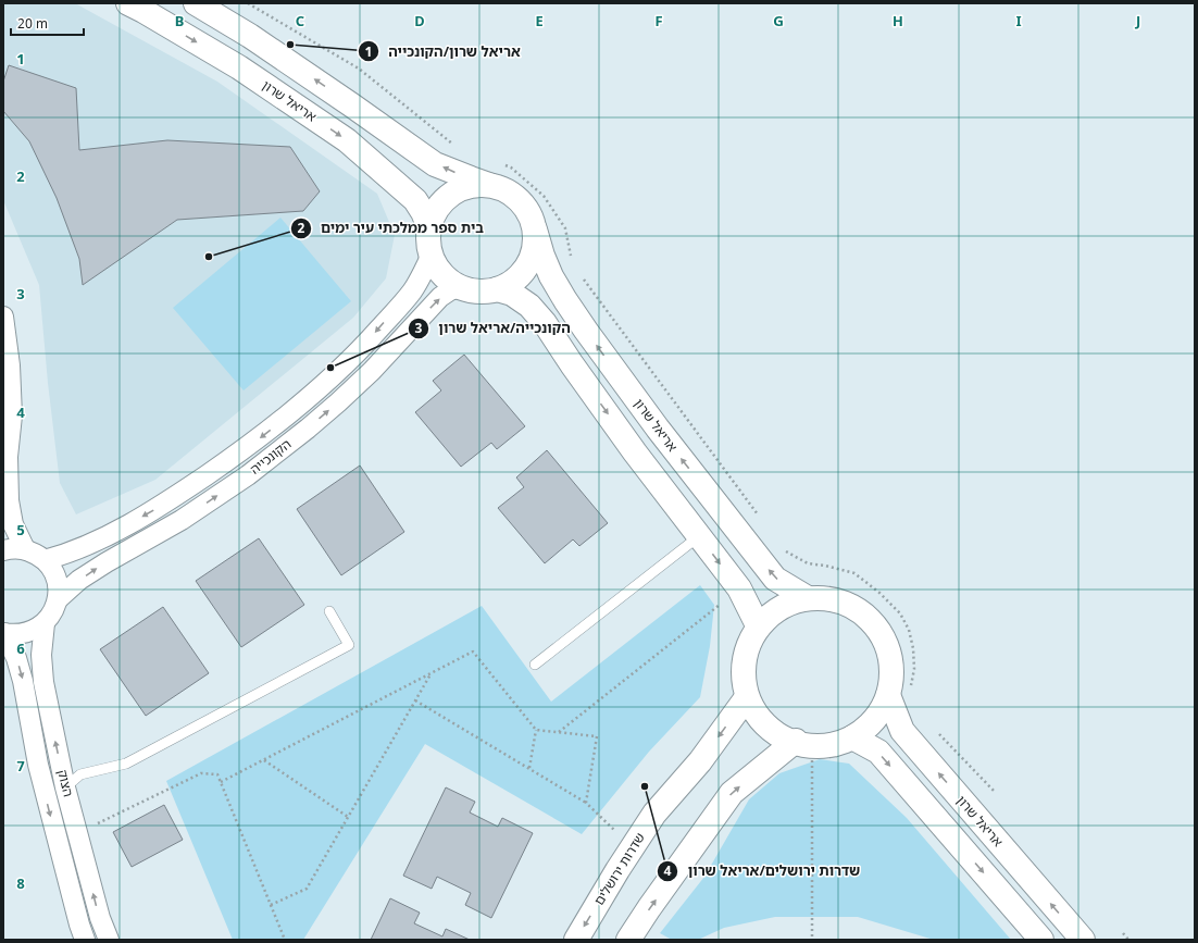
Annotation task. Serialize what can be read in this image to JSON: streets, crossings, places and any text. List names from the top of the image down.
{
  "streets": {
    "street": [
      "אריאל שרון",
      "הקונכייה",
      "הצוק",
      "שדרות ירושלים"
    ]
  },
  "crossings": [
    ["אריאל שרון", "הקונכייה"],
    ["אריאל שרון", "שדרות ירושלים"]
  ],
  "places": [
    "אריאל שרון/הקונכייה",
    "בית ספר ממלכתי עיר ימים",
    "הקונכייה/אריאל שרון",
    "שדרות ירושלים/אריאל שרון"
  ],
  "scale_bar": "20 m",
  "grid": {
    "columns": [
      "B",
      "C",
      "D",
      "E",
      "F",
      "G",
      "H",
      "I",
      "J"
    ],
    "rows": [
      "1",
      "2",
      "3",
      "4",
      "5",
      "6",
      "7",
      "8"
    ]
  }
}
